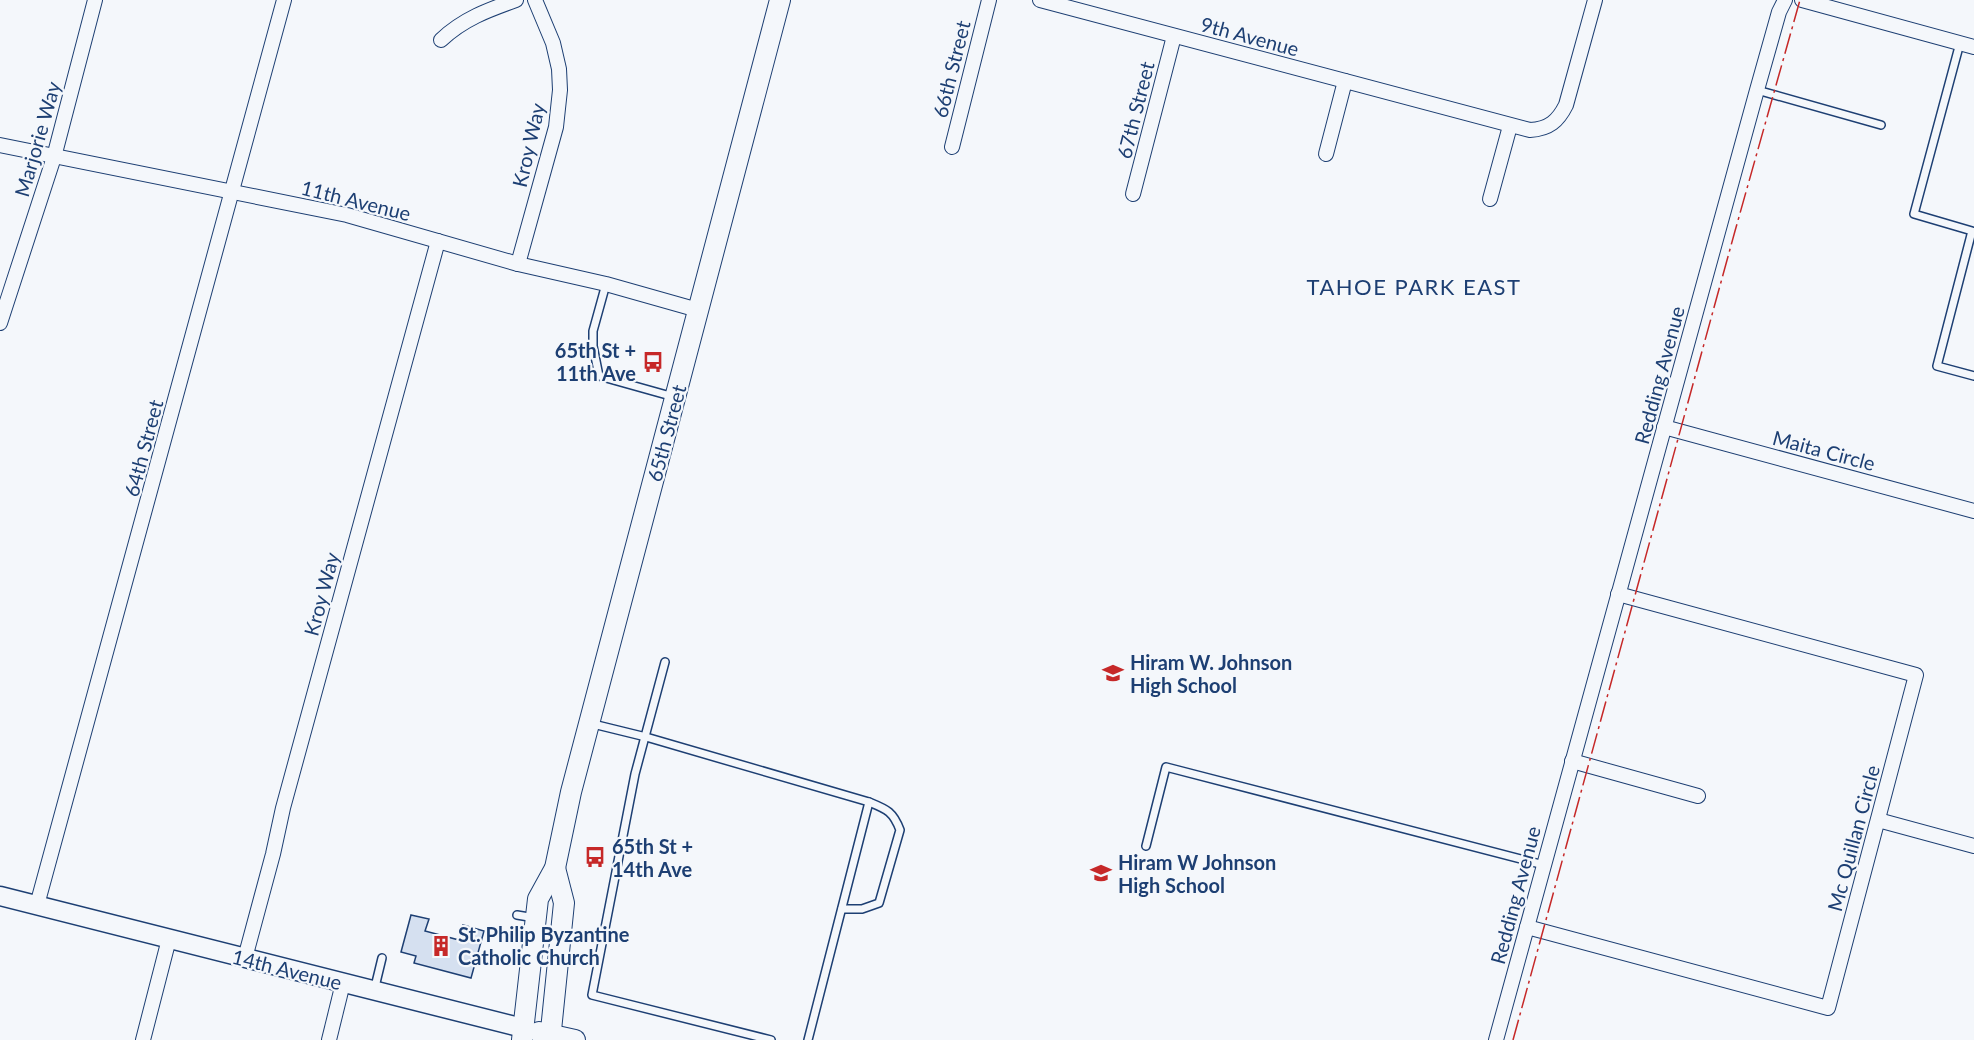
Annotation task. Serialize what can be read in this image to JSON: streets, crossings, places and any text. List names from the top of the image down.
{
  "streets": {
    "main road": ["65th Street", "14th Avenue"],
    "street": [
      "9th Avenue",
      "66th Street",
      "67th Street",
      "Marjorie Way",
      "Kroy Way",
      "11th Avenue",
      "Redding Avenue",
      "64th Street",
      "Maita Circle",
      "Mc Quillan Circle"
    ]
  },
  "crossings": [
    ["9th Avenue", "67th Street"],
    ["Marjorie Way", "11th Avenue"],
    ["Kroy Way", "11th Avenue"],
    ["Kroy Way", "14th Avenue"],
    ["11th Avenue", "65th Street"],
    ["11th Avenue", "64th Street"],
    ["Redding Avenue", "Maita Circle"],
    ["Redding Avenue", "Mc Quillan Circle"],
    ["65th Street", "14th Avenue"],
    ["64th Street", "14th Avenue"]
  ],
  "districts": ["TAHOE PARK EAST"],
  "places": {
    "bus stop": ["65th St + 11th Ave", "65th St + 14th Ave"],
    "school or university": ["Hiram W. Johnson High School", "Hiram W Johnson High School"],
    "building": ["St. Philip Byzantine Catholic Church"]
  }
}
